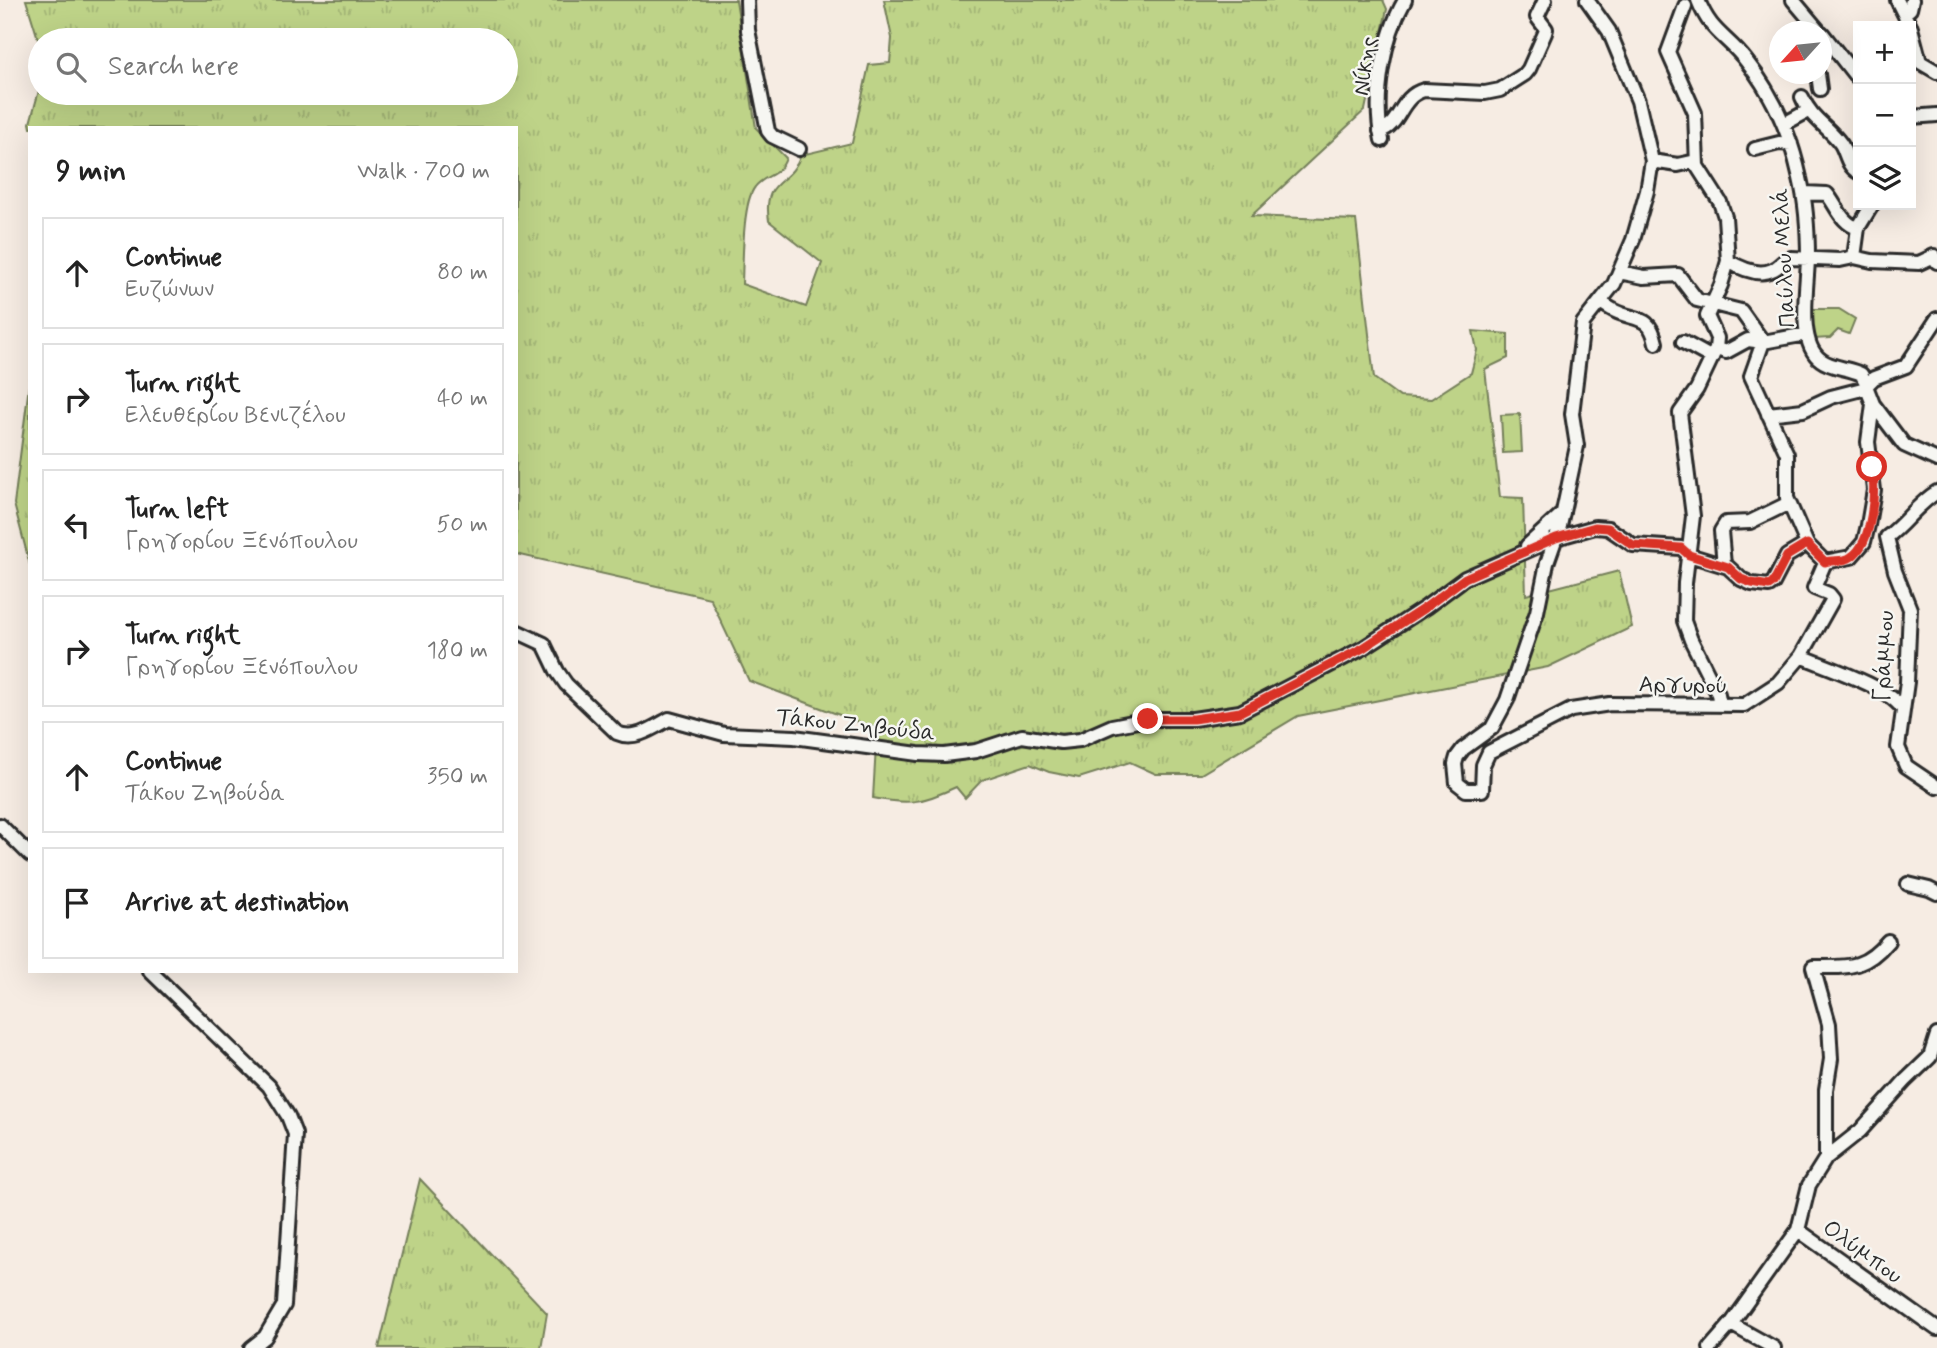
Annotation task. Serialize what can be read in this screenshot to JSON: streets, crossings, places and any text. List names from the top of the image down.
{
  "streets": {
    "street": [
      "Νίκης",
      "Παύλου Μελά",
      "Γράμμου",
      "Αργυρού",
      "Τάκου Ζηβούδα",
      "Ολύμπου"
    ]
  },
  "crossings": [
    ["Αργυρού", "Τάκου Ζηβούδα"]
  ],
  "north": "bottom left",
  "page": {
    "map_buttons": ["+", "−"],
    "search": "Search here",
    "heading": ["9 min", "Walk · 700 m"],
    "list": [
      ["Continue", "Ευζώνων", "80 m"],
      ["Turn right", "Ελευθερίου Βενιζέλου", "40 m"],
      ["Turn left", "Γρηγορίου Ξενόπουλου", "50 m"],
      ["Turn right", "Γρηγορίου Ξενόπουλου", "180 m"],
      ["Continue", "Τάκου Ζηβούδα", "350 m"],
      "Arrive at destination"
    ]
  }
}
